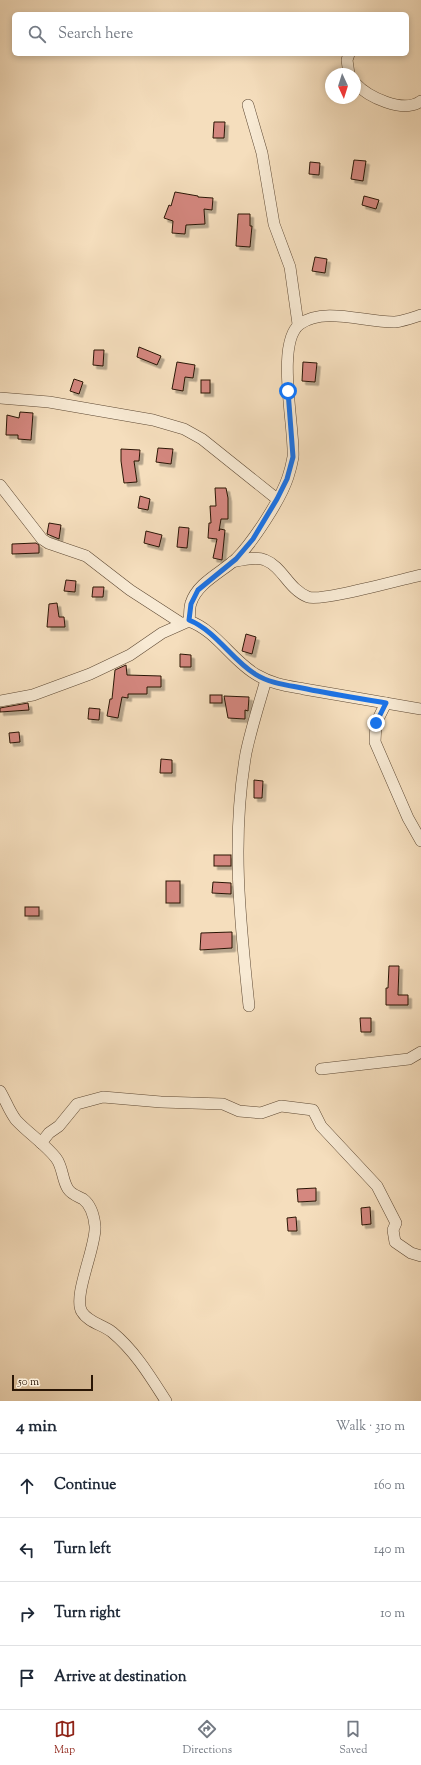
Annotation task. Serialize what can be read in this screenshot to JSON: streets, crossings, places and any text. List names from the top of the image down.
{
  "scale_bar": "50 m",
  "north": "bottom",
  "page": {
    "search": "Search here",
    "scale": "50 m",
    "heading": ["4 min", "Walk · 310 m"],
    "list": [
      ["Continue", "160 m"],
      ["Turn left", "140 m"],
      ["Turn right", "10 m"],
      "Arrive at destination"
    ],
    "nav": ["Map", "Directions", "Saved"]
  }
}
